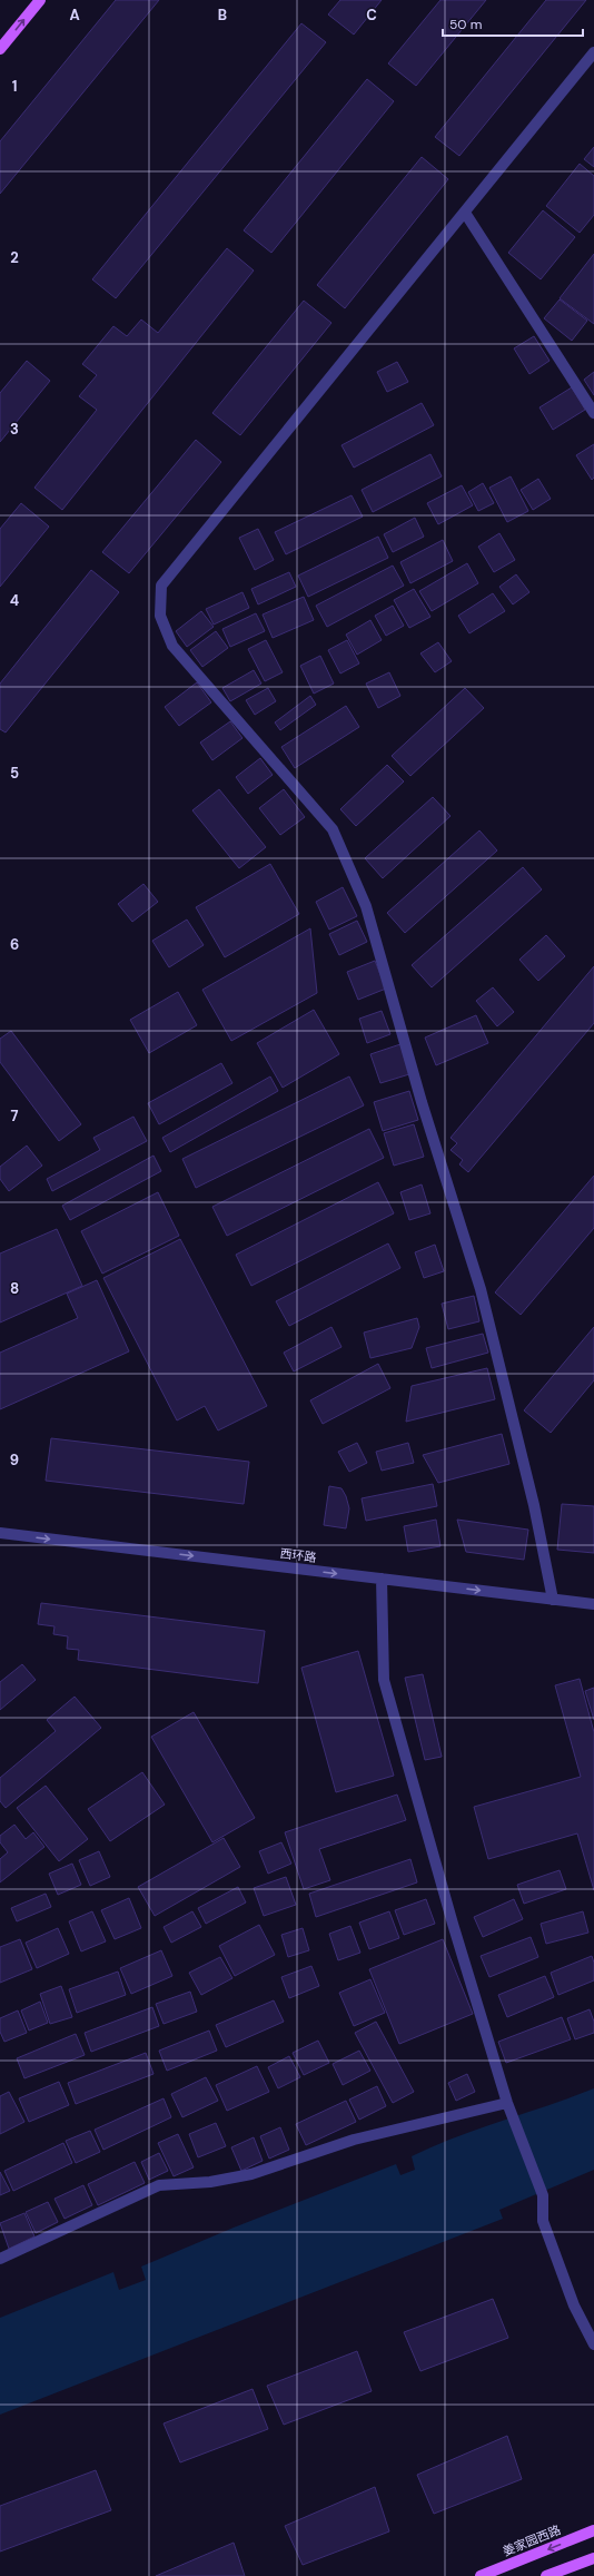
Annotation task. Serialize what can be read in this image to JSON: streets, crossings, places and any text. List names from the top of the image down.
{
  "streets": {
    "main road": ["姜家园西路"],
    "street": ["西环路"]
  },
  "one_way": ["西环路"],
  "scale_bar": "50 m",
  "grid": {
    "columns": ["A", "B", "C"],
    "rows": [
      "1",
      "2",
      "3",
      "4",
      "5",
      "6",
      "7",
      "8",
      "9"
    ]
  }
}
